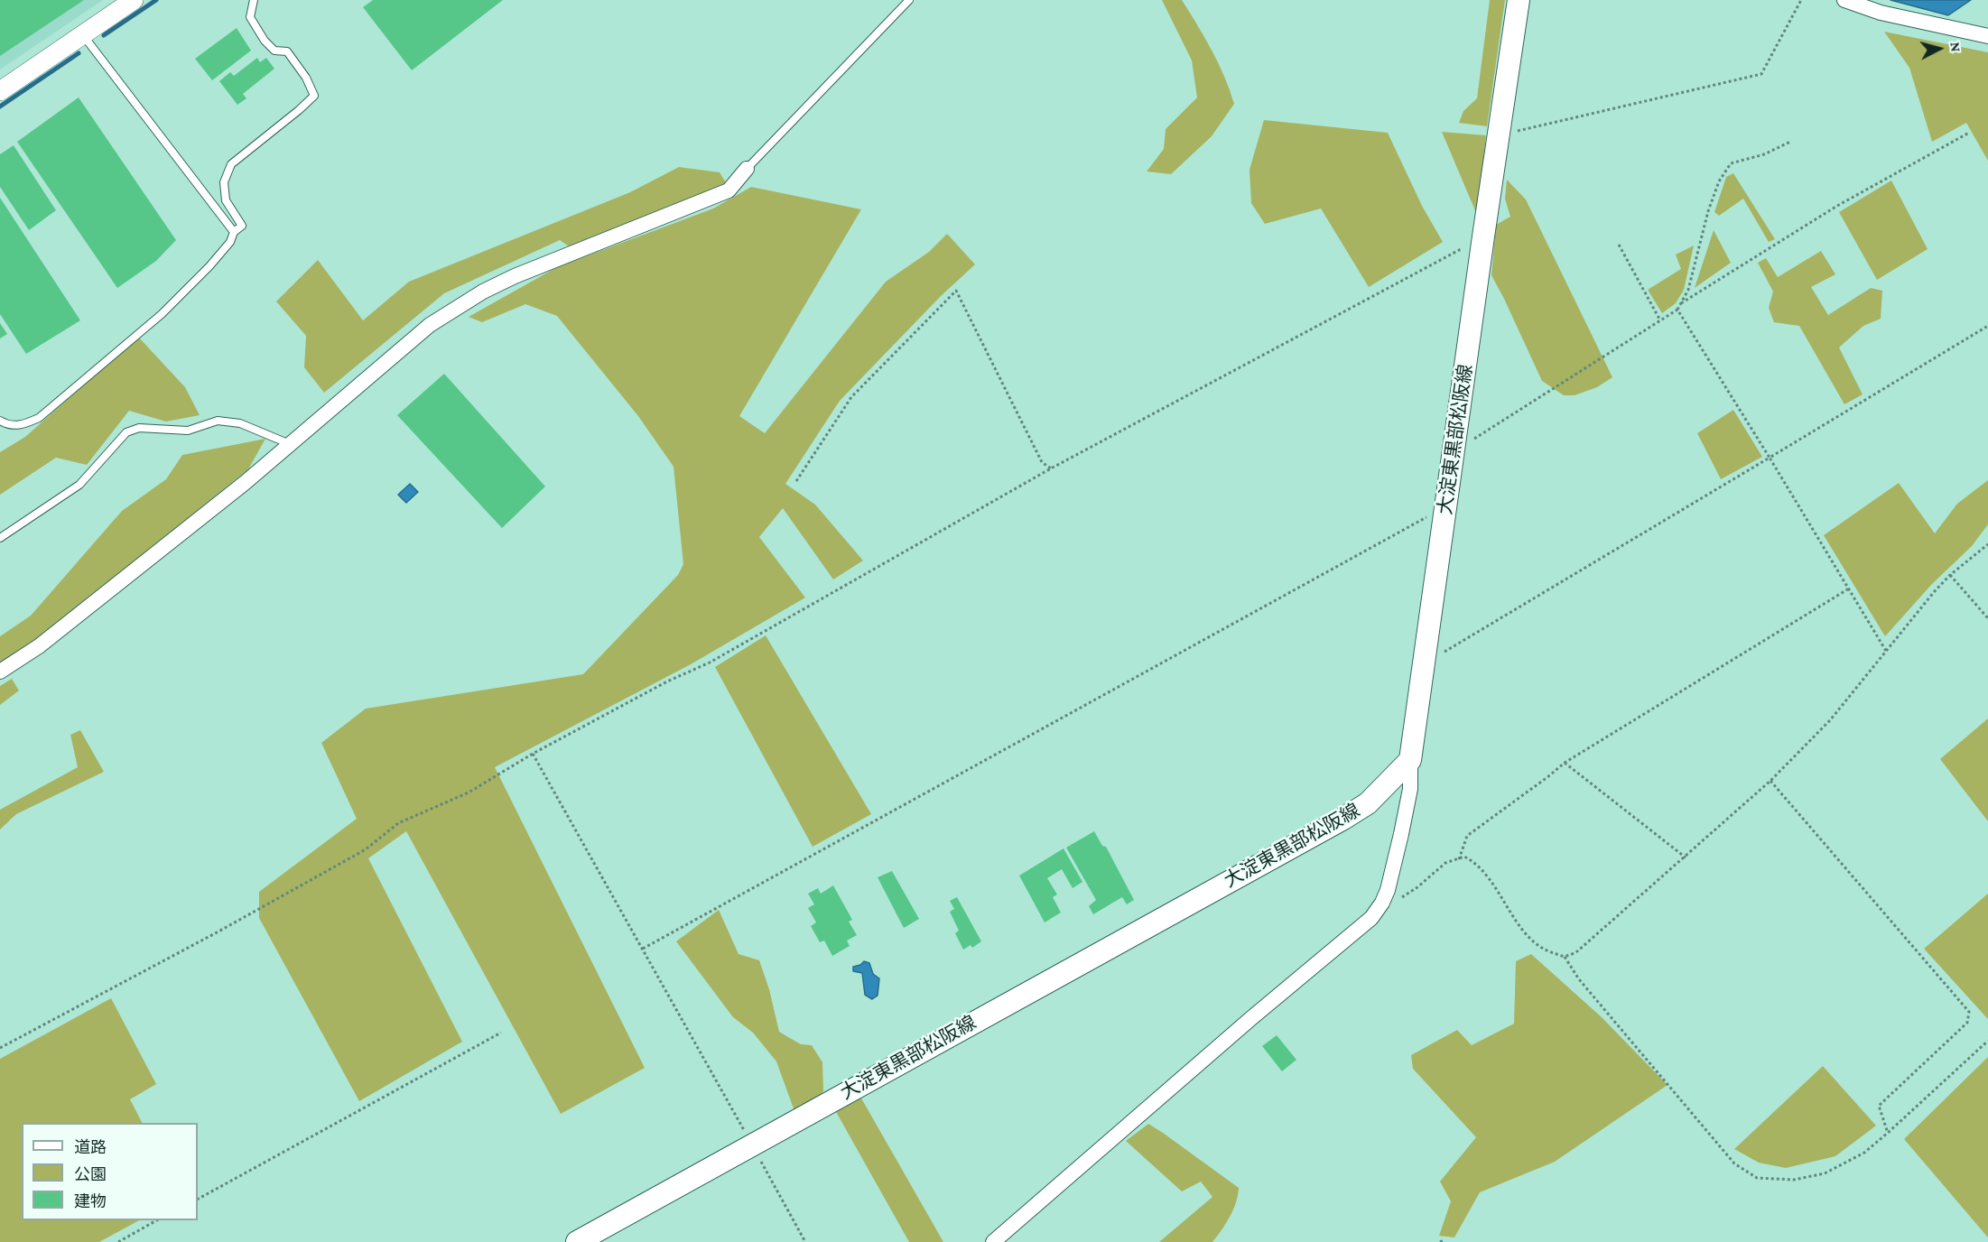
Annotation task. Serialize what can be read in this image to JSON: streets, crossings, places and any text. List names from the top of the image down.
{
  "streets": {
    "main road": ["大淀東黒部松阪線"]
  },
  "legend": ["道路", "公園", "建物"],
  "north": "right"
}
